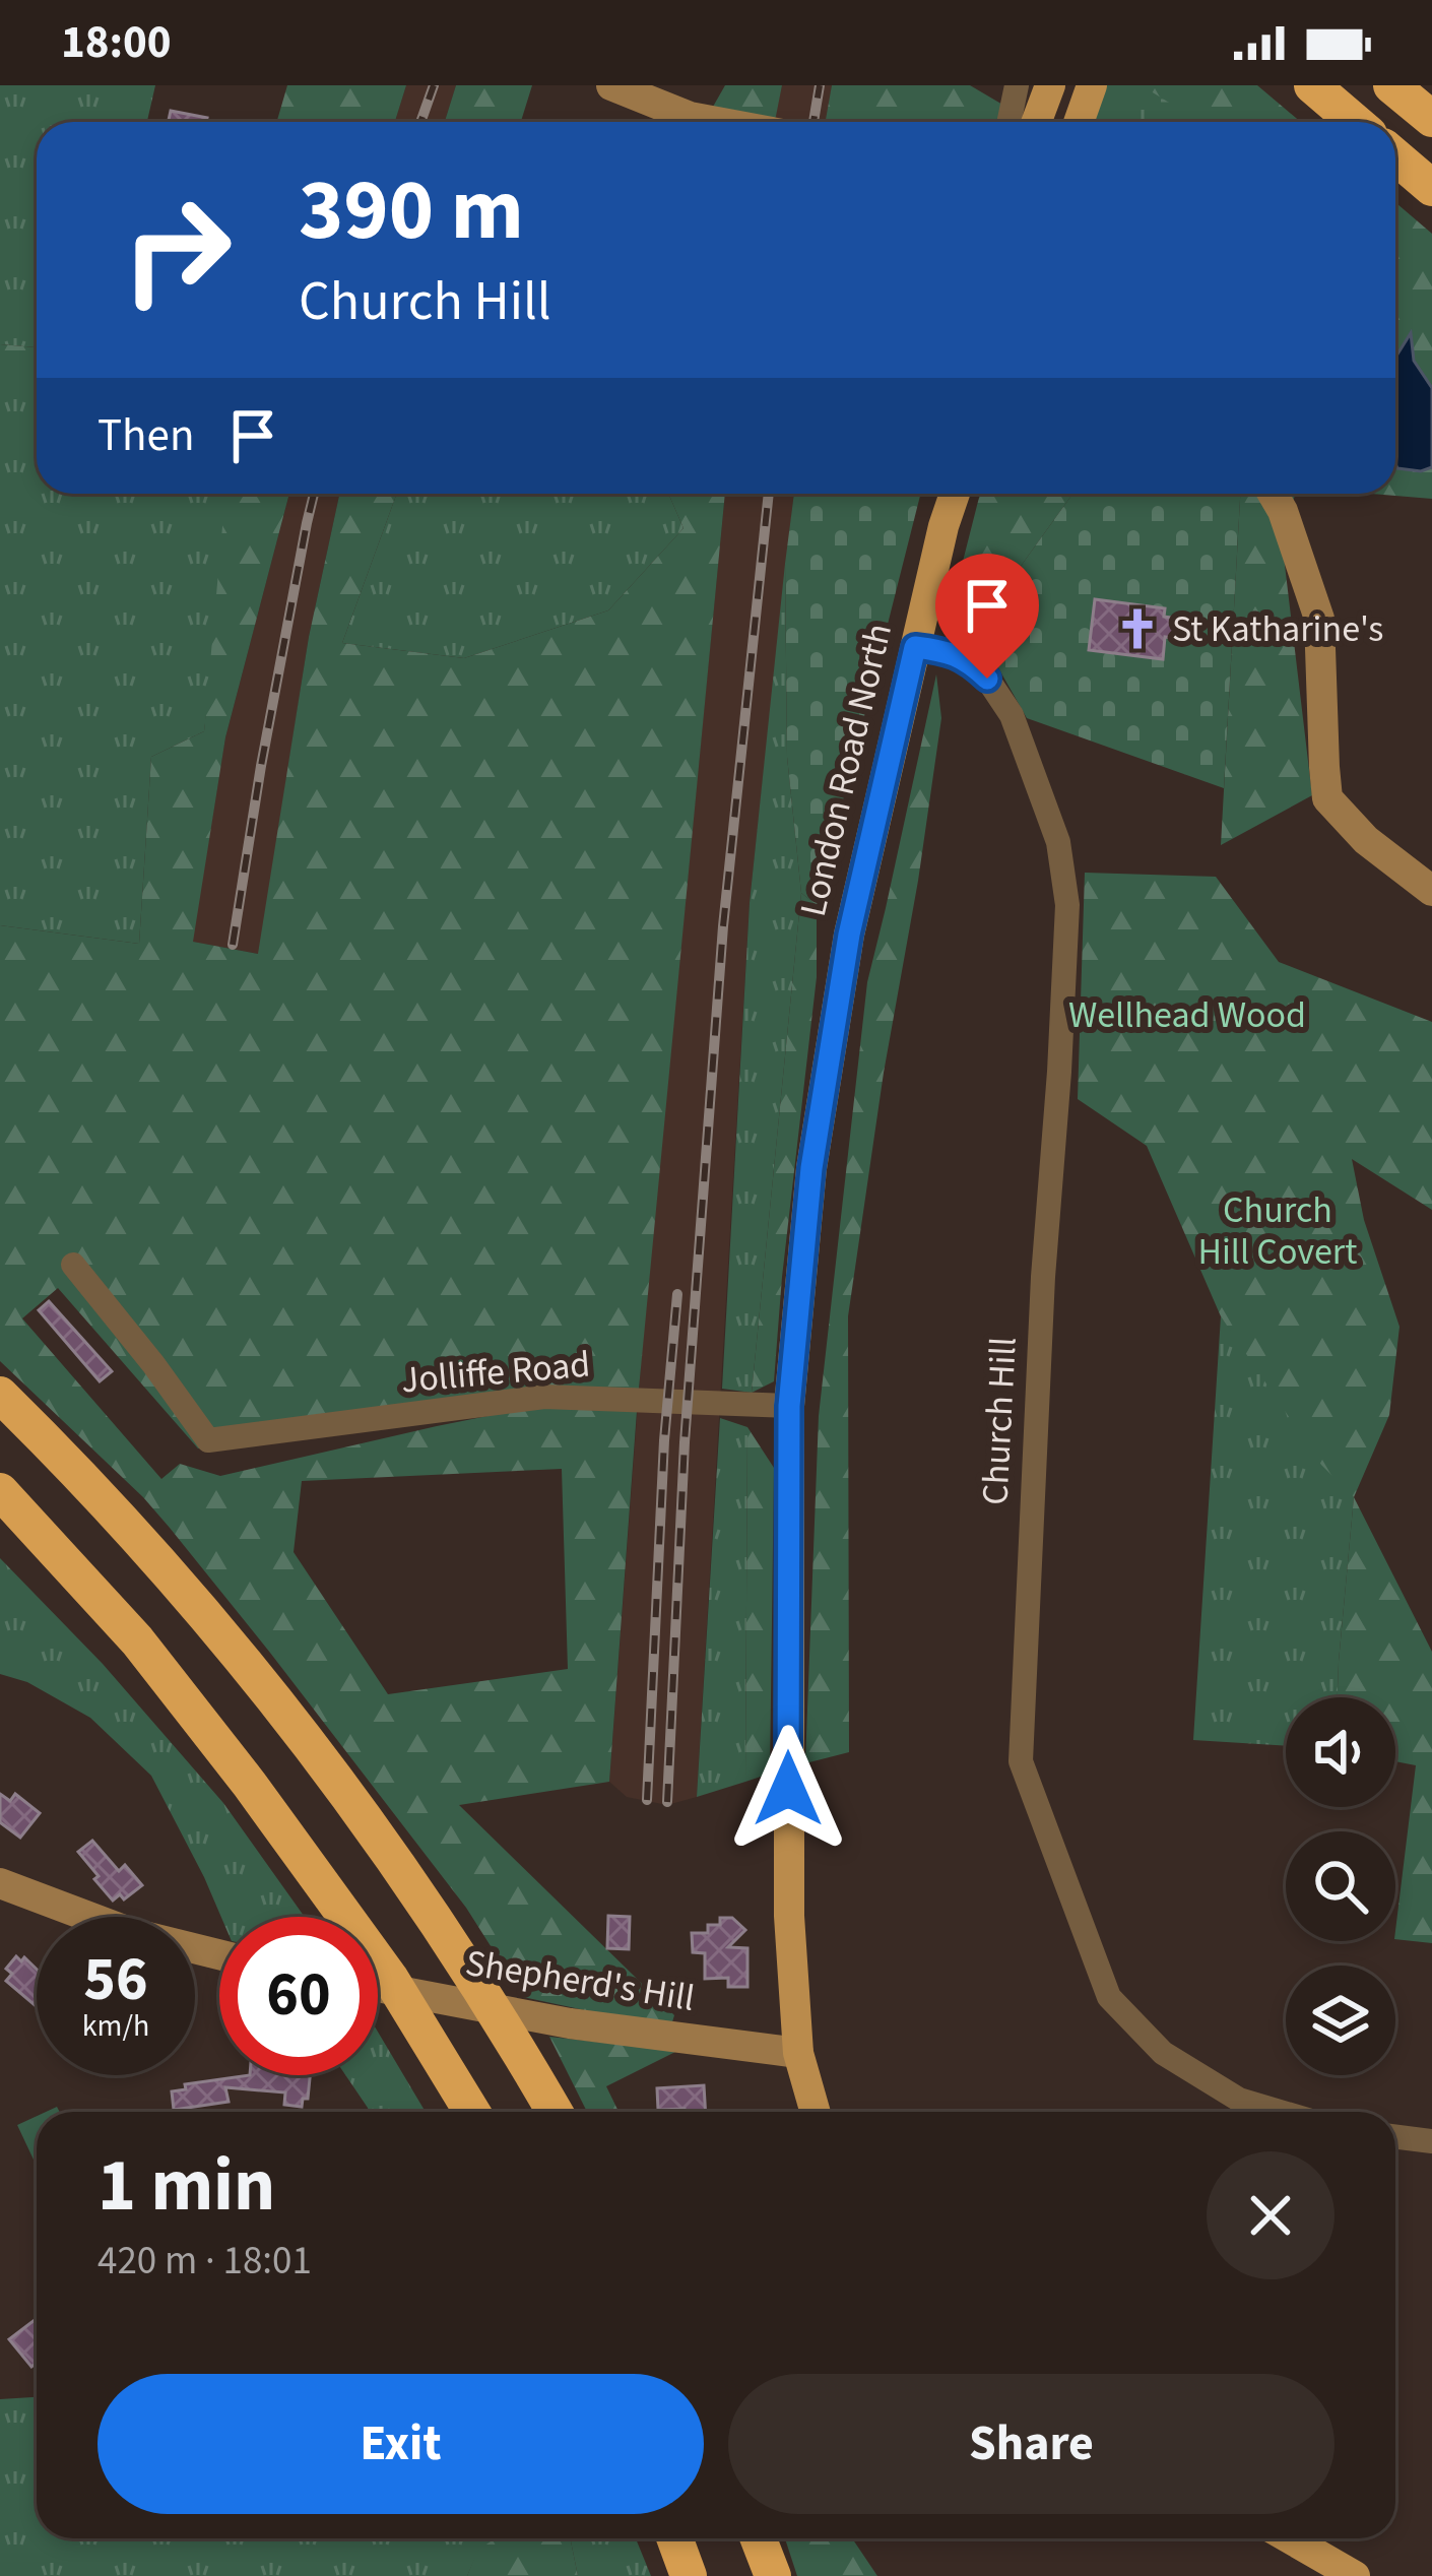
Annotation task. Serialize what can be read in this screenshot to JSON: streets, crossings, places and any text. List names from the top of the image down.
{
  "streets": {
    "main road": ["London Road North", "Shepherd's Hill"],
    "street": ["Jolliffe Road", "Church Hill"]
  },
  "crossings": [
    ["London Road North", "Jolliffe Road"],
    ["London Road North", "Church Hill"],
    ["London Road North", "Shepherd's Hill"]
  ],
  "parks": ["Wellhead Wood", "Church Hill Covert"],
  "places": {
    "church": ["St Katharine's"]
  },
  "page": {
    "status": "18:00",
    "turn": ["390 m", "Church Hill"],
    "then": "Then",
    "speed": "56 km/h",
    "limit": "60",
    "heading": ["1 min", "420 m · 18:01"],
    "buttons": ["Exit", "Share"]
  }
}
